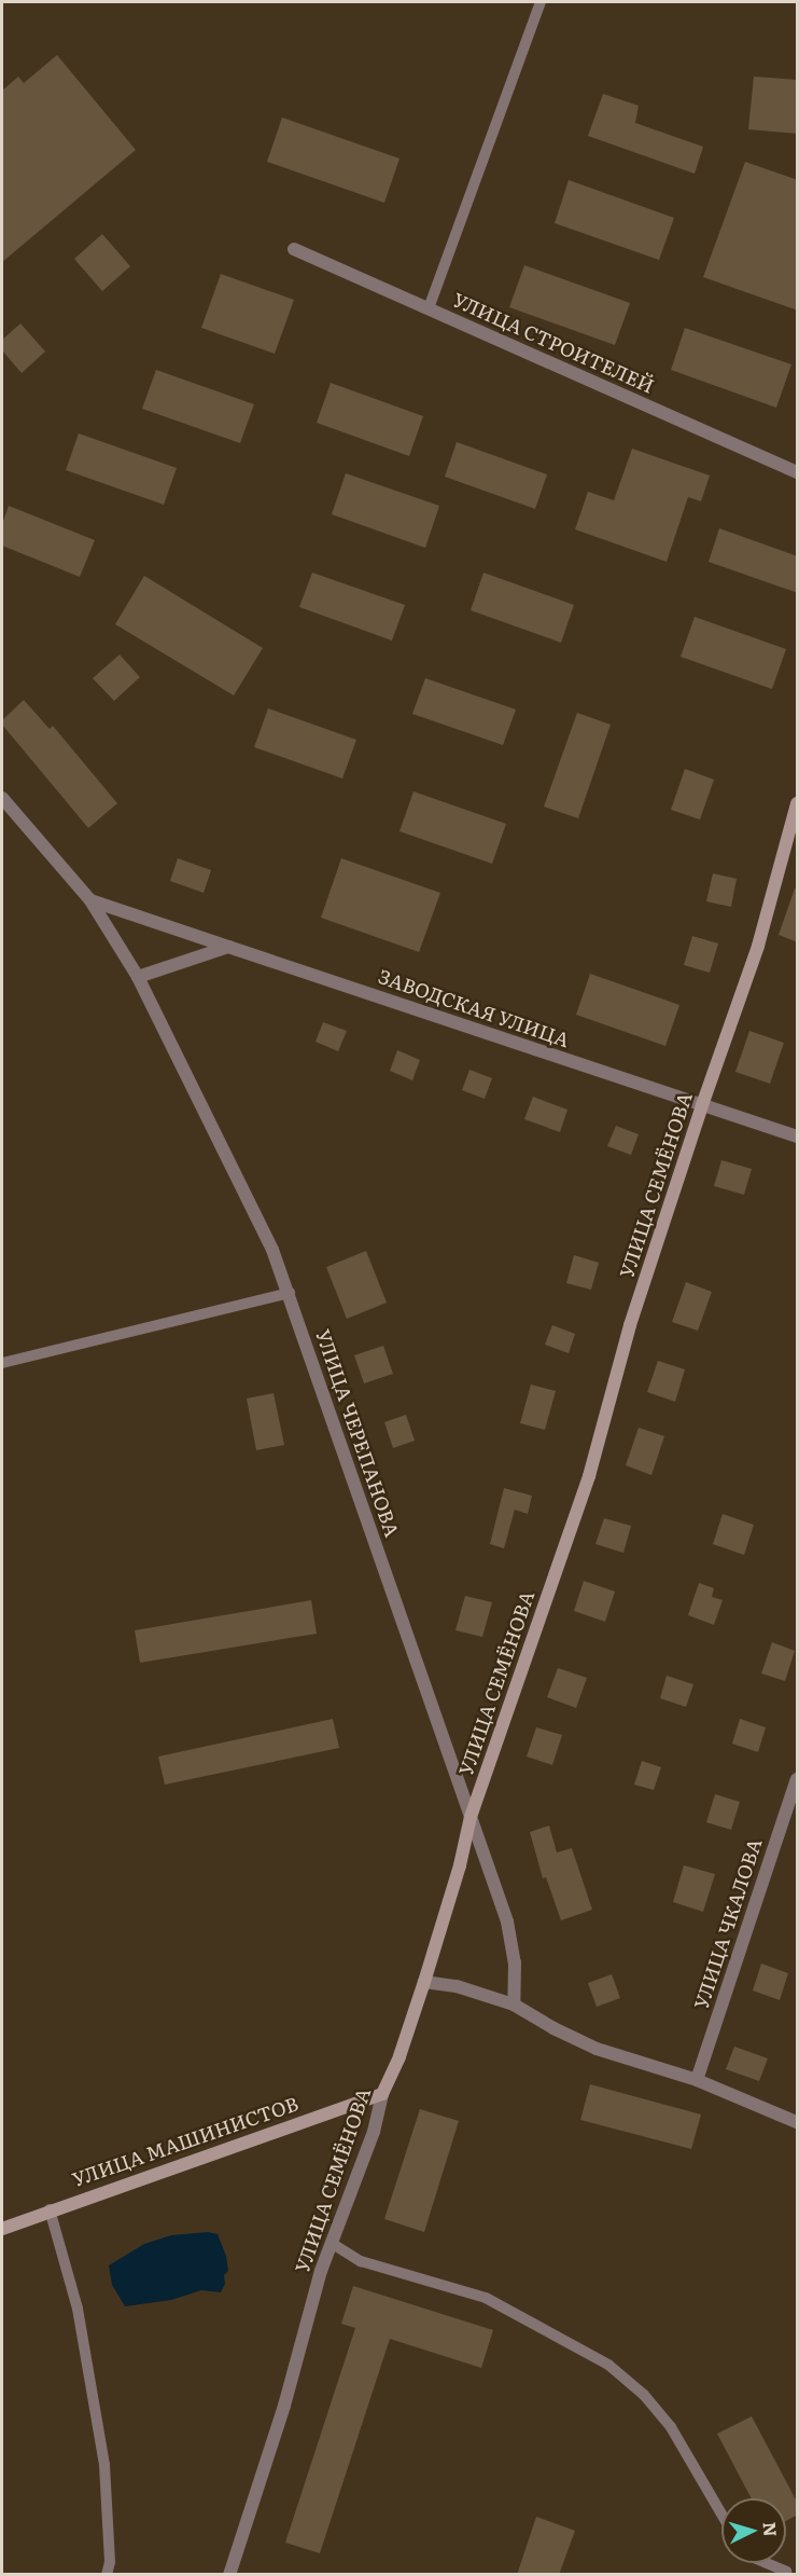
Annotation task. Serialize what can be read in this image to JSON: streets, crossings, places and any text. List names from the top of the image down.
{
  "streets": {
    "street": [
      "УЛИЦА СТРОИТЕЛЕЙ",
      "ЗАВОДСКАЯ УЛИЦА",
      "УЛИЦА СЕМЁНОВА",
      "УЛИЦА ЧЕРЕПАНОВА",
      "УЛИЦА ЧКАЛОВА",
      "УЛИЦА МАШИНИСТОВ"
    ]
  },
  "crossings": [
    ["ЗАВОДСКАЯ УЛИЦА", "УЛИЦА СЕМЁНОВА"],
    ["ЗАВОДСКАЯ УЛИЦА", "УЛИЦА ЧЕРЕПАНОВА"],
    ["УЛИЦА СЕМЁНОВА", "УЛИЦА ЧЕРЕПАНОВА"],
    ["УЛИЦА СЕМЁНОВА", "УЛИЦА МАШИНИСТОВ"]
  ],
  "north": "right"
}
